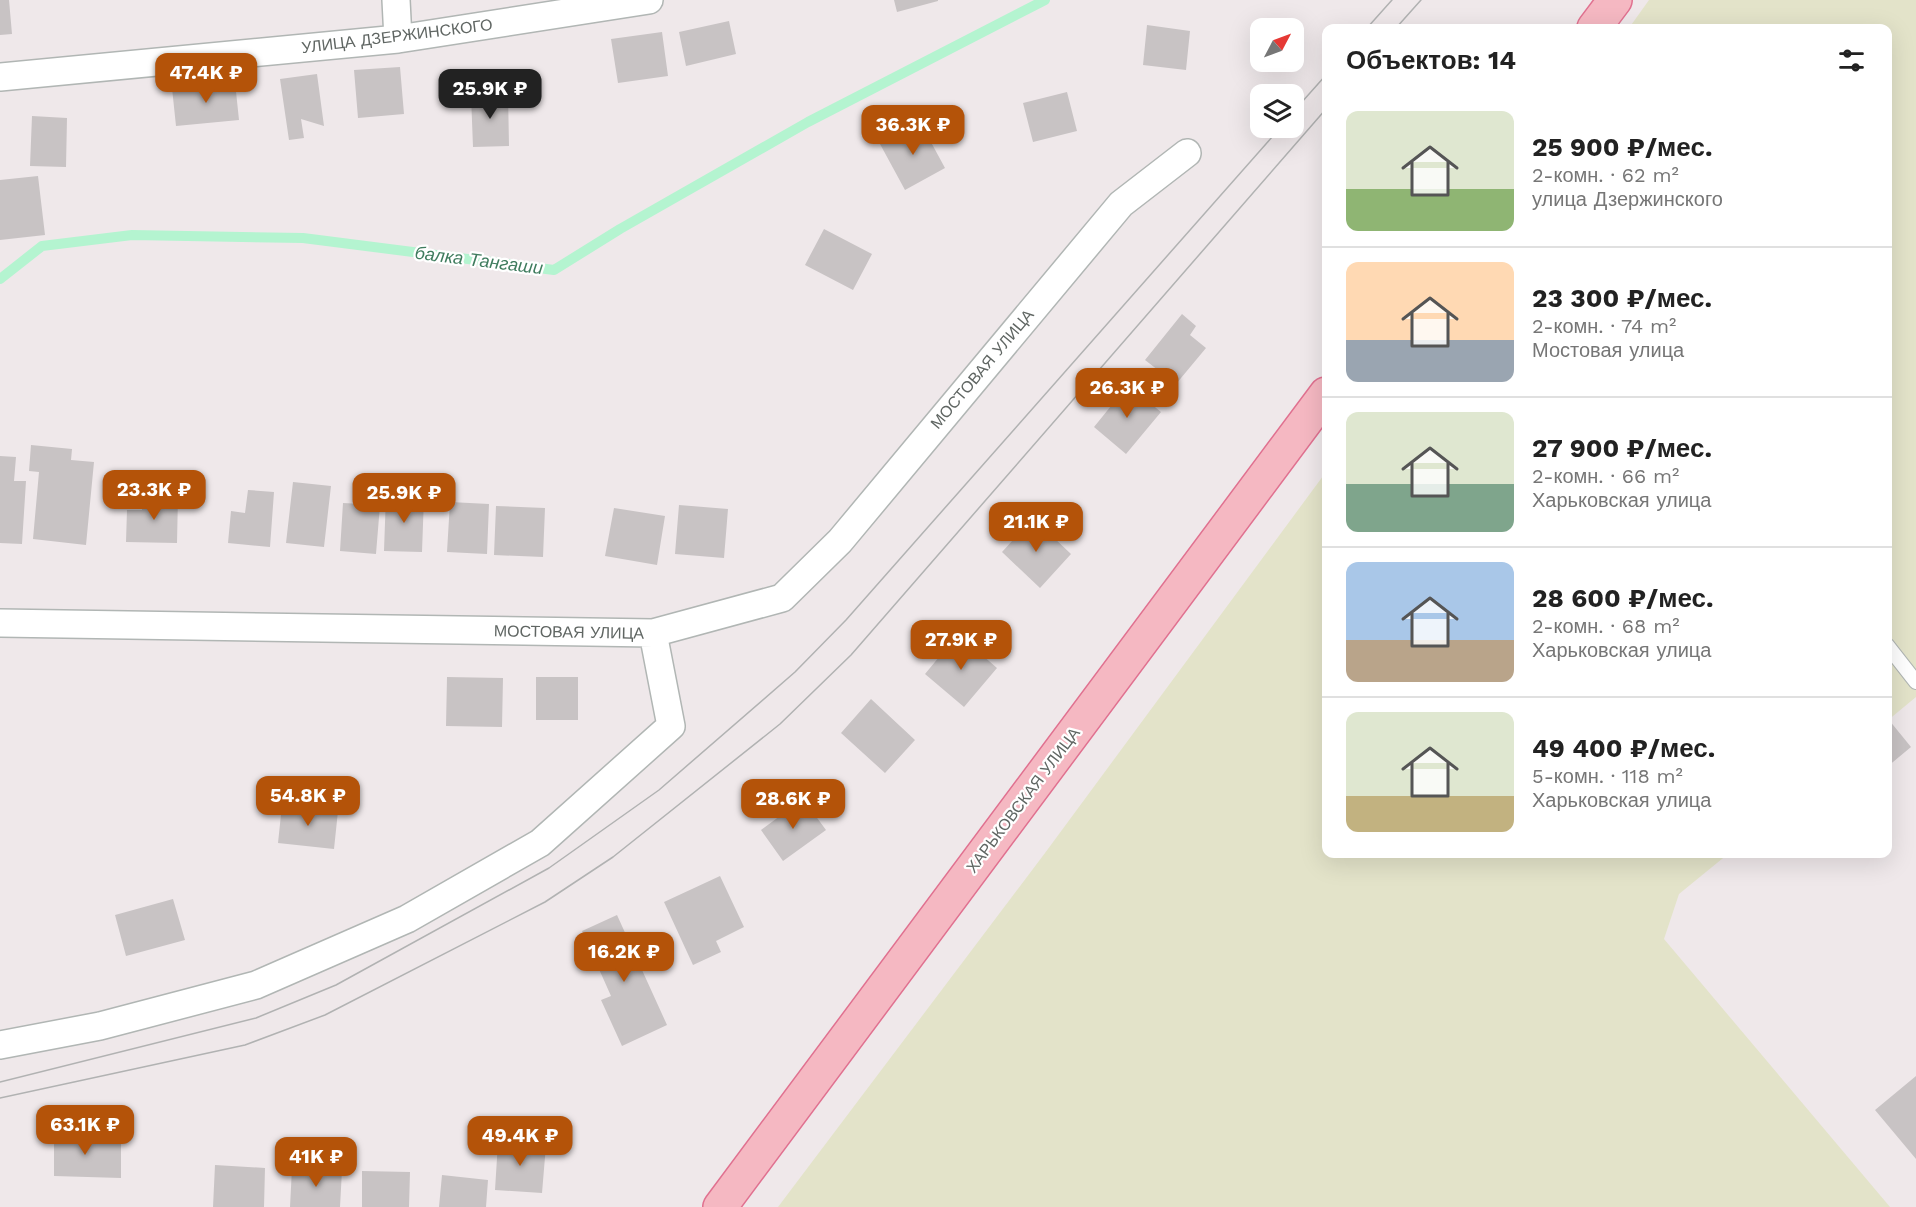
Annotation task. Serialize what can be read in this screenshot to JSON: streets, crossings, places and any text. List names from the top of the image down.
{
  "streets": {
    "main road": ["ХАРЬКОВСКАЯ УЛИЦА"],
    "street": ["УЛИЦА ДЗЕРЖИНСКОГО", "МОСТОВАЯ УЛИЦА"]
  },
  "water": ["балка Тангаши"],
  "north": "top right",
  "page": {
    "heading": "Объектов: 14",
    "price": [
      "47.4K ₽",
      "25.9K ₽",
      "36.3K ₽",
      "26.3K ₽",
      "23.3K ₽",
      "25.9K ₽",
      "21.1K ₽",
      "27.9K ₽",
      "54.8K ₽",
      "28.6K ₽",
      "16.2K ₽",
      "63.1K ₽",
      "49.4K ₽",
      "41K ₽"
    ],
    "list": [
      {
        "name": "25 900 ₽/мес.",
        "note": "2-комн. · 62 m² · улица Дзержинского"
      },
      {
        "name": "23 300 ₽/мес.",
        "note": "2-комн. · 74 m² · Мостовая улица"
      },
      {
        "name": "27 900 ₽/мес.",
        "note": "2-комн. · 66 m² · Харьковская улица"
      },
      {
        "name": "28 600 ₽/мес.",
        "note": "2-комн. · 68 m² · Харьковская улица"
      },
      {
        "name": "49 400 ₽/мес.",
        "note": "5-комн. · 118 m² · Харьковская улица"
      }
    ]
  }
}
